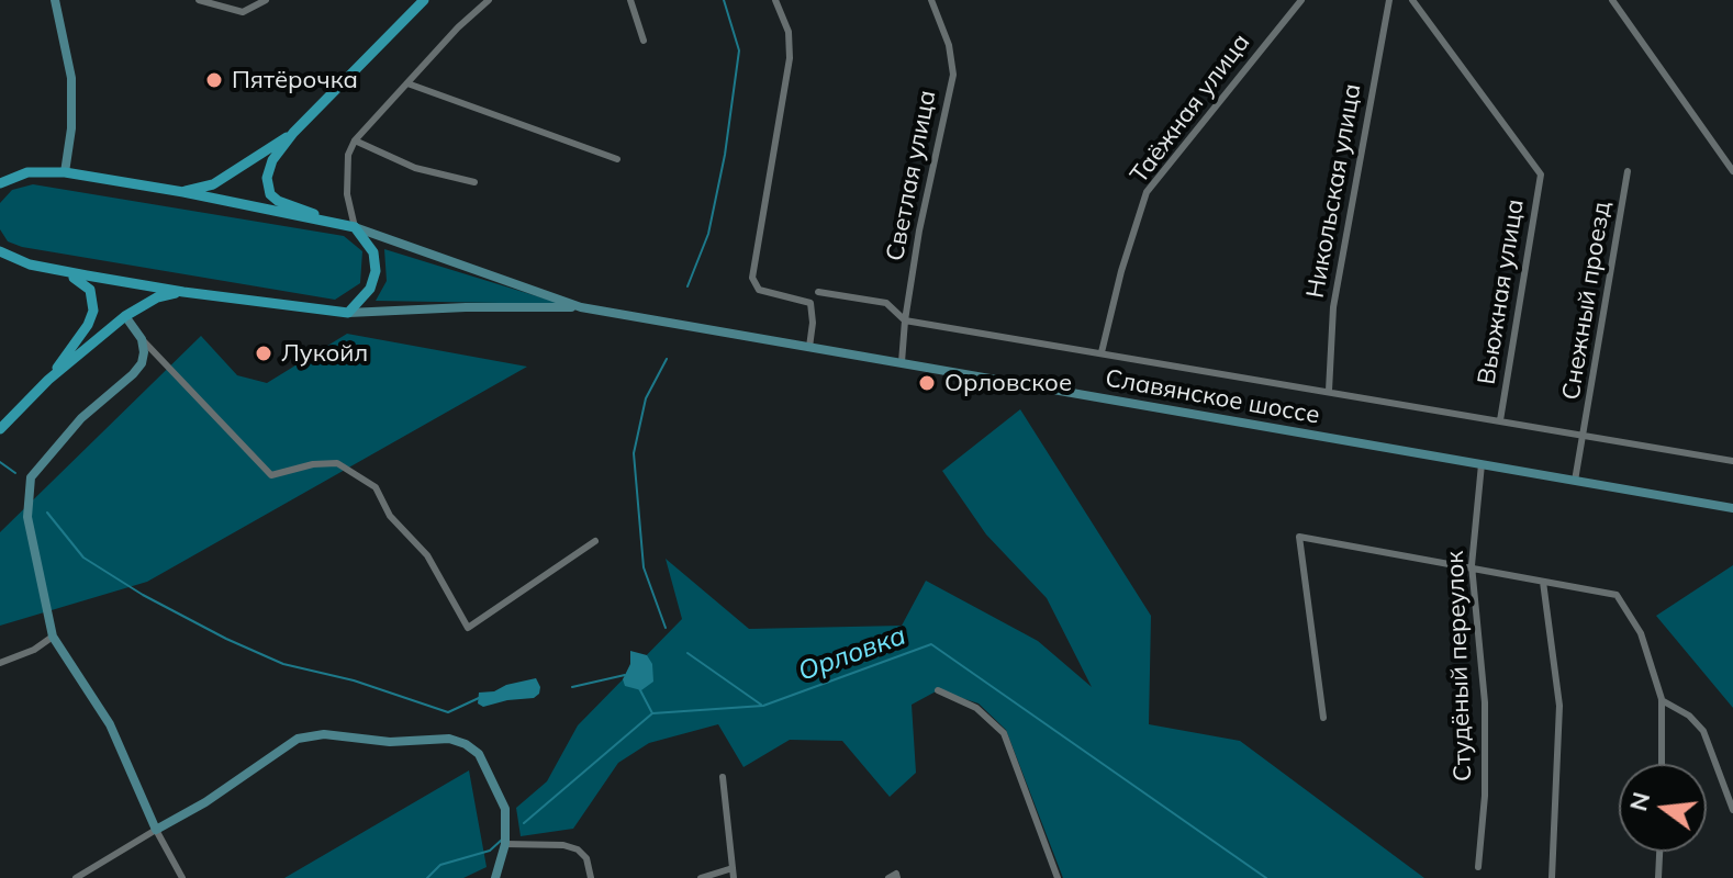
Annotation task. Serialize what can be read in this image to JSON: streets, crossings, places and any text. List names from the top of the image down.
{
  "streets": {
    "main road": ["Славянское шоссе"],
    "street": [
      "Таёжная улица",
      "Светлая улица",
      "Никольская улица",
      "Вьюжная улица",
      "Снежный проезд",
      "Студёный переулок"
    ]
  },
  "crossings": [
    ["Светлая улица", "Славянское шоссе"],
    ["Снежный проезд", "Славянское шоссе"],
    ["Славянское шоссе", "Студёный переулок"]
  ],
  "water": ["Орловка"],
  "places": ["Пятёрочка", "Лукойл", "Орловское"],
  "north": "left"
}
